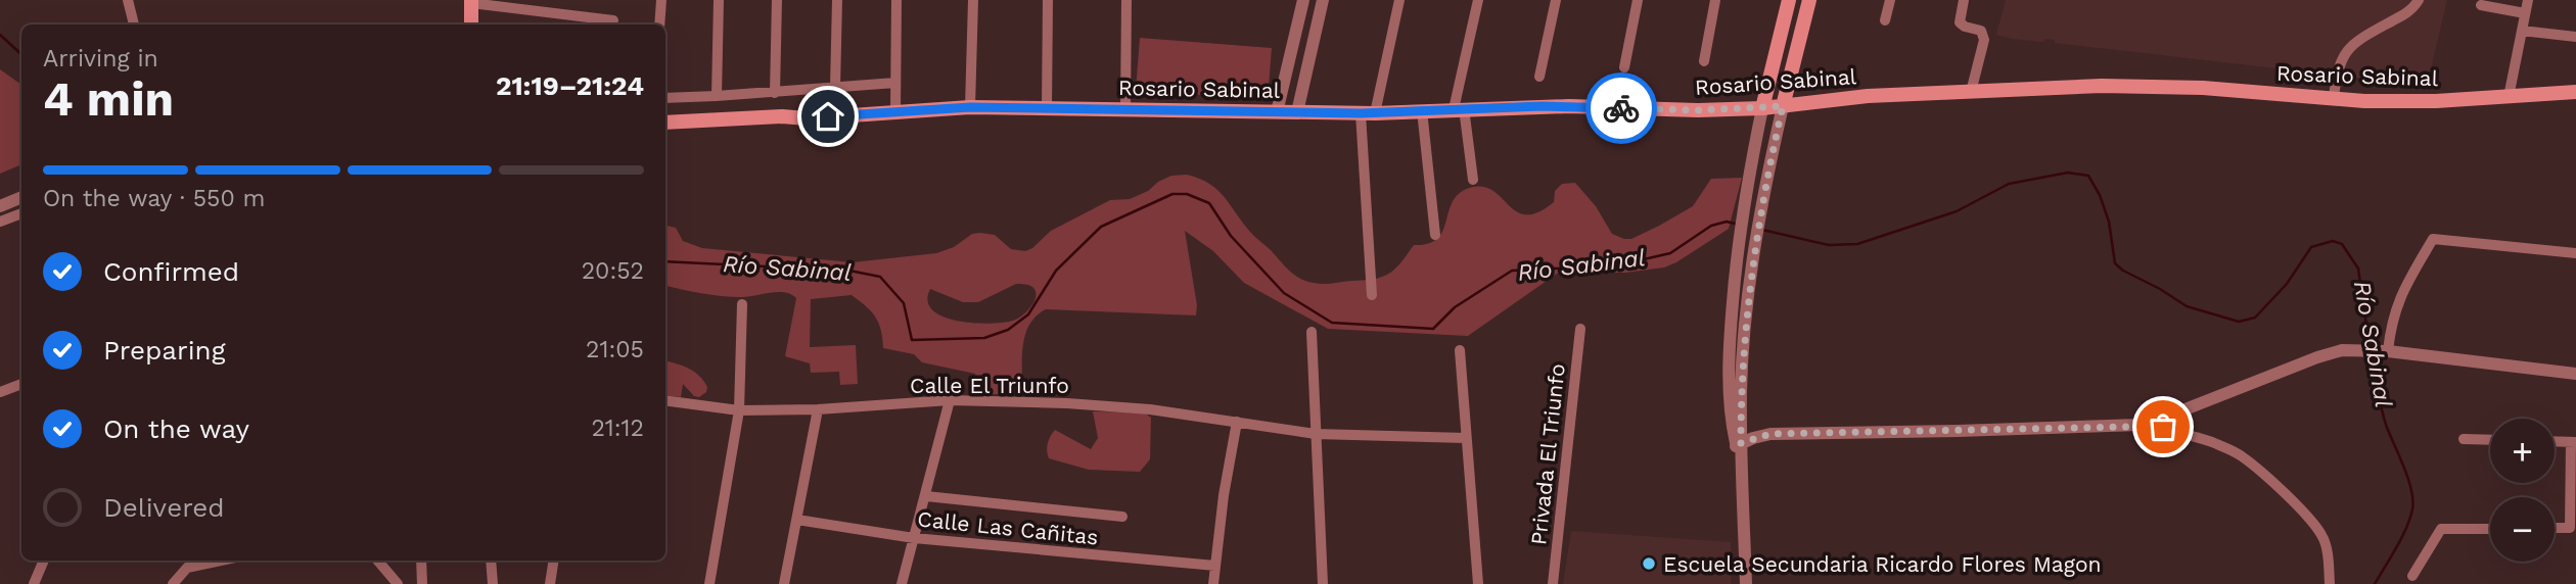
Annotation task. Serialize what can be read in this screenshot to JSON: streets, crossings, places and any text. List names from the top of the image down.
{
  "streets": {
    "main road": ["Rosario Sabinal"],
    "street": ["Calle El Triunfo", "Privada El Triunfo", "Calle Las Cañitas"]
  },
  "water": ["Río Sabinal"],
  "places": ["Escuela Secundaria Ricardo Flores Magon"],
  "page": {
    "heading": ["4 min", "Arriving in", "21:19–21:24"],
    "bar": "On the way · 550 m",
    "list": [
      ["Confirmed", "20:52"],
      ["Preparing", "21:05"],
      ["On the way", "21:12"],
      "Delivered"
    ],
    "map_buttons": ["+", "−"]
  }
}
